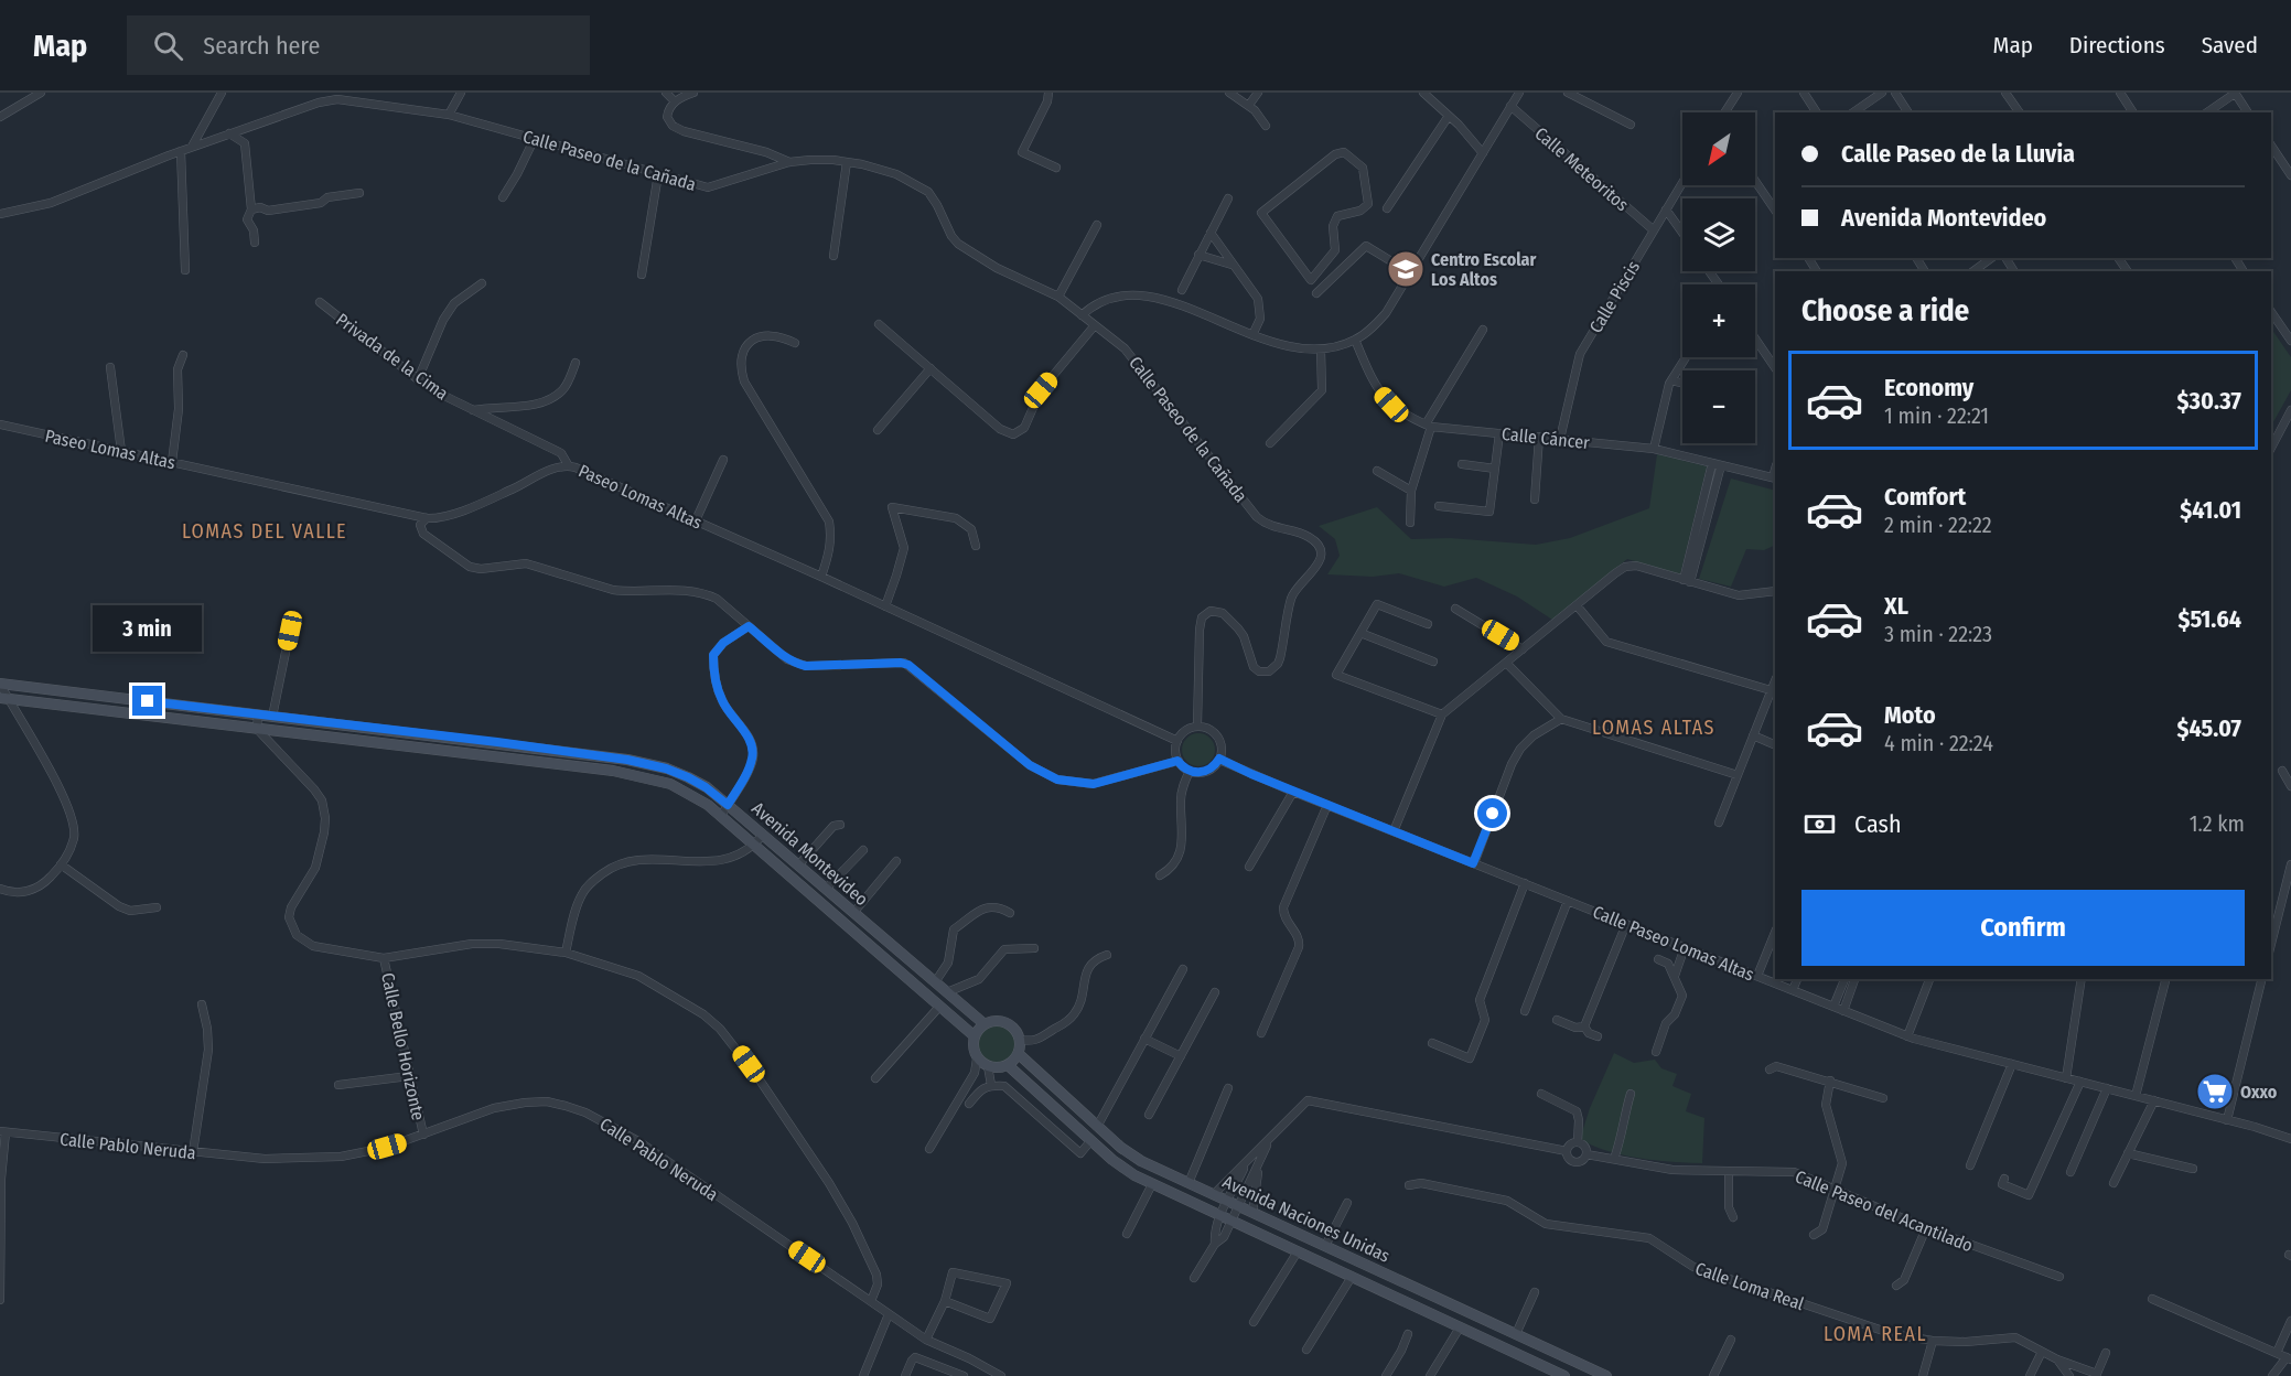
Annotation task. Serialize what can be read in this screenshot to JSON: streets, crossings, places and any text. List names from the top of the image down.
{
  "streets": {
    "street": [
      "Calle Paseo de la Cañada",
      "Calle Meteoritos",
      "Calle Piscis",
      "Privada de la Cima",
      "Calle Cáncer",
      "Paseo Lomas Altas",
      "Avenida Montevideo",
      "Calle Paseo Lomas Altas",
      "Calle Bello Horizonte",
      "Calle Pablo Neruda",
      "Calle Paseo del Acantilado",
      "Avenida Naciones Unidas",
      "Calle Loma Real"
    ]
  },
  "crossings": [
    ["Calle Paseo de la Cañada", "Paseo Lomas Altas"],
    ["Calle Paseo de la Cañada", "Calle Paseo Lomas Altas"],
    ["Calle Meteoritos", "Calle Piscis"],
    ["Calle Piscis", "Calle Cáncer"],
    ["Privada de la Cima", "Paseo Lomas Altas"],
    ["Paseo Lomas Altas", "Calle Paseo Lomas Altas"],
    ["Avenida Montevideo", "Avenida Naciones Unidas"],
    ["Calle Bello Horizonte", "Calle Pablo Neruda"]
  ],
  "districts": ["LOMAS DEL VALLE", "LOMAS ALTAS", "LOMA REAL"],
  "places": {
    "school or university": ["Centro Escolar Los Altos"],
    "supermarket": ["Oxxo"]
  },
  "north": "bottom left",
  "page": {
    "header": "Map",
    "search": "Search here",
    "nav": ["Map", "Directions", "Saved"],
    "map_buttons": ["+", "−"],
    "banner": ["Calle Paseo de la Lluvia", "Avenida Montevideo"],
    "heading": "Choose a ride",
    "list": [
      {
        "name": "Economy",
        "note": "1 min · 22:21",
        "value": "$30.37"
      },
      {
        "name": "Comfort",
        "note": "2 min · 22:22",
        "value": "$41.01"
      },
      {
        "name": "XL",
        "note": "3 min · 22:23",
        "value": "$51.64"
      },
      {
        "name": "Moto",
        "note": "4 min · 22:24",
        "value": "$45.07"
      }
    ],
    "bubble": "3 min",
    "pay": ["Cash", "1.2 km"],
    "buttons": "Confirm"
  }
}
